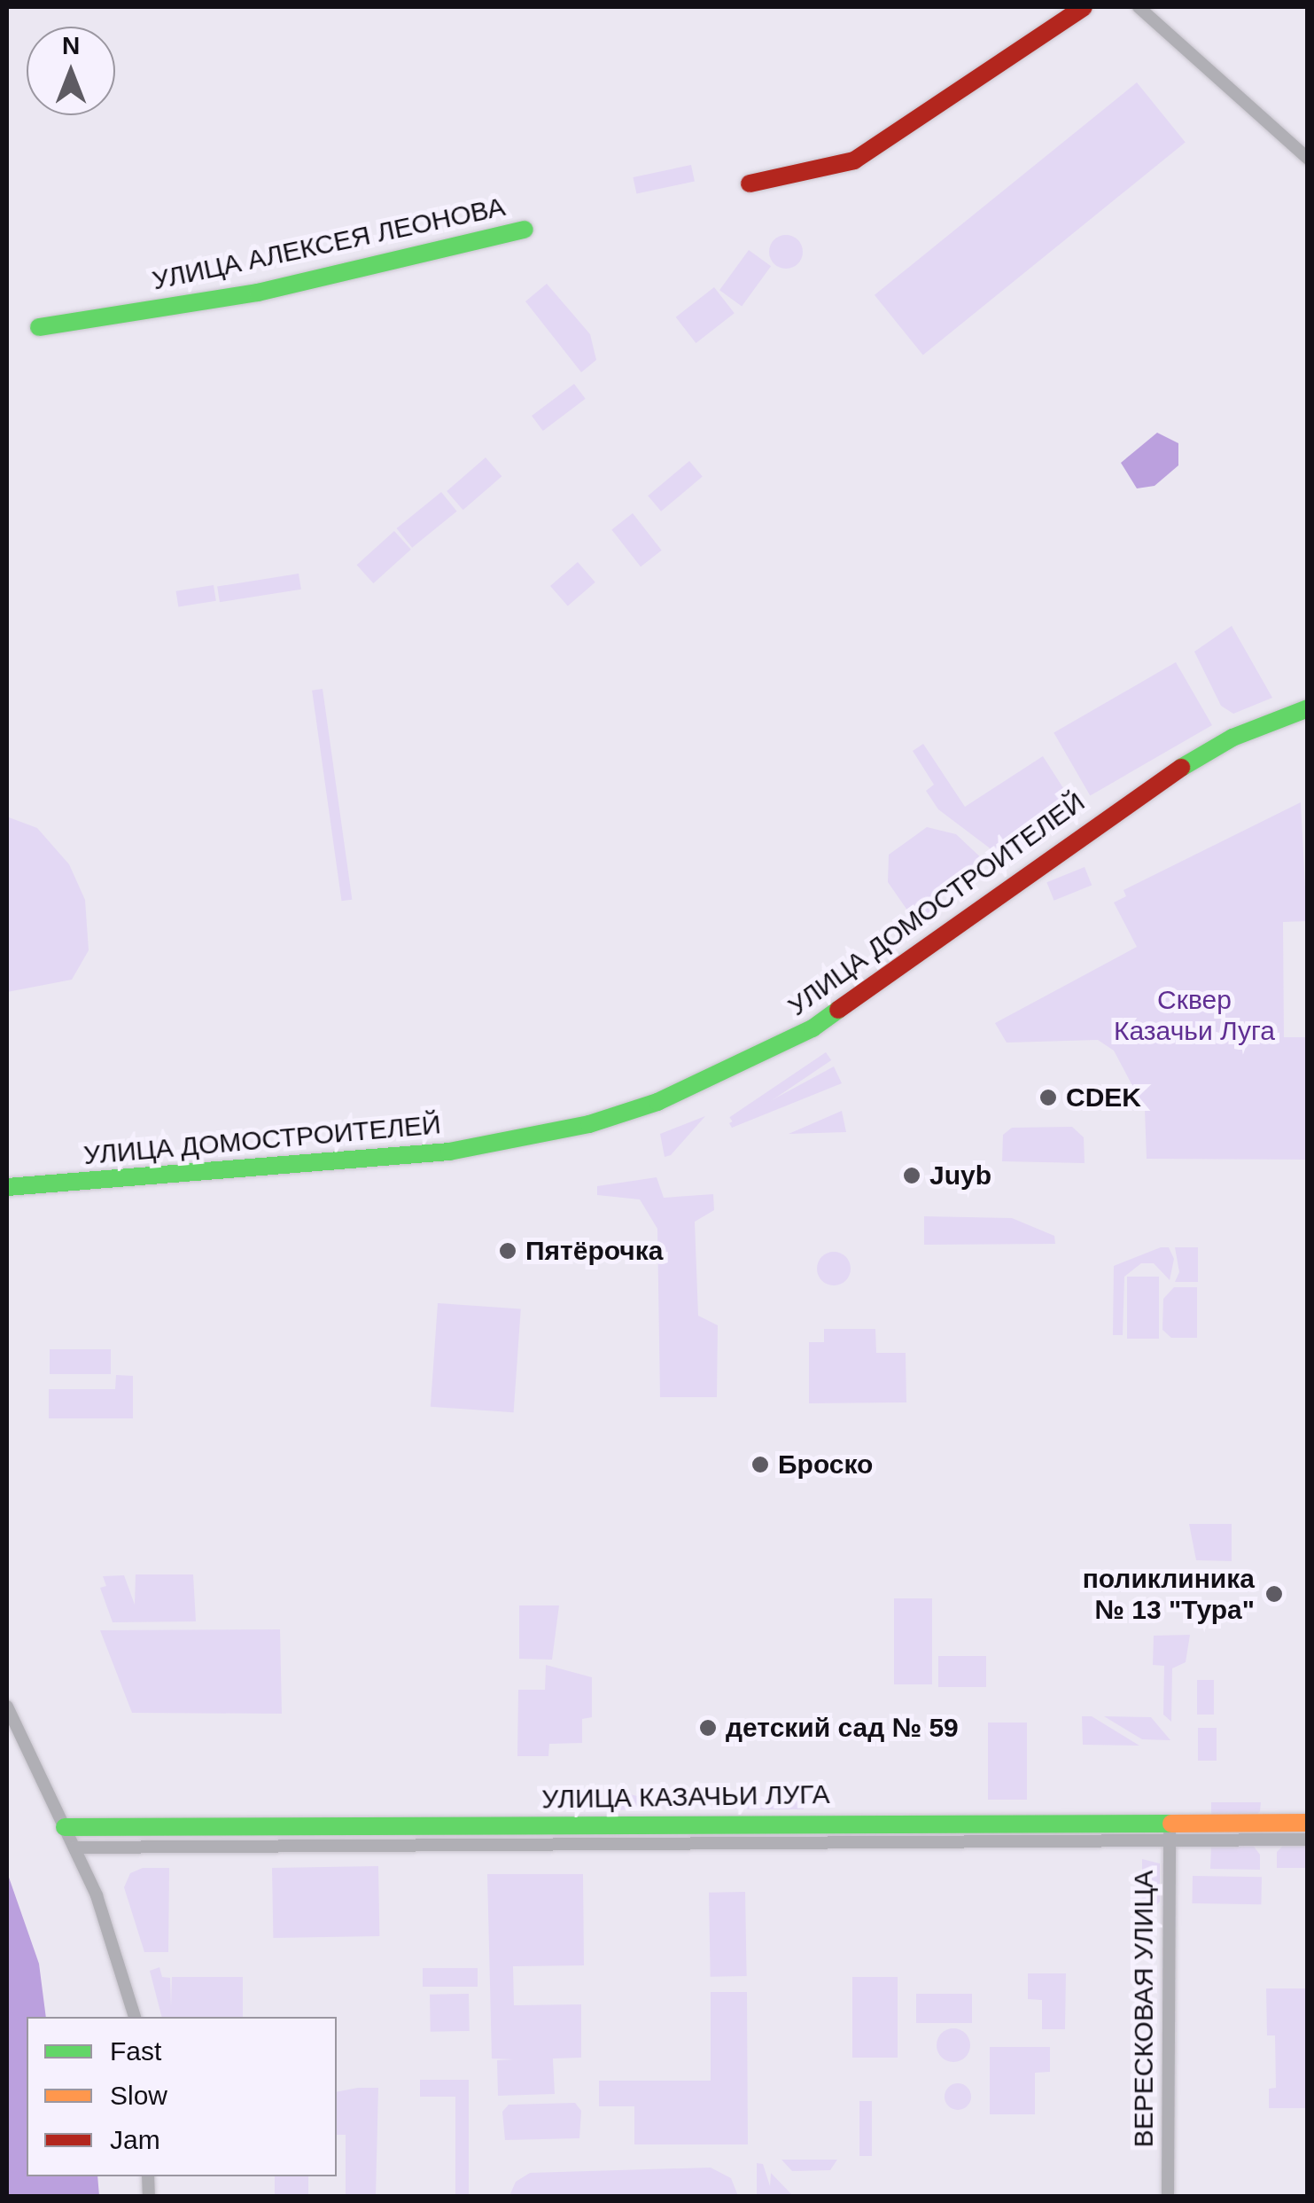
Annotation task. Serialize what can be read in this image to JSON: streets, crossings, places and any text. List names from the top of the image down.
{
  "streets": {
    "street": [
      "УЛИЦА АЛЕКСЕЯ ЛЕОНОВА",
      "УЛИЦА ДОМОСТРОИТЕЛЕЙ",
      "УЛИЦА КАЗАЧЬИ ЛУГА",
      "ВЕРЕСКОВАЯ УЛИЦА"
    ]
  },
  "crossings": [
    ["УЛИЦА КАЗАЧЬИ ЛУГА", "ВЕРЕСКОВАЯ УЛИЦА"]
  ],
  "parks": ["Сквер Казачьи Луга"],
  "places": [
    "CDEK",
    "Juyb",
    "Пятёрочка",
    "Броско",
    "поликлиника № 13 \"Тура\"",
    "детский сад № 59"
  ],
  "legend": ["Fast", "Slow", "Jam"],
  "north": "top"
}
